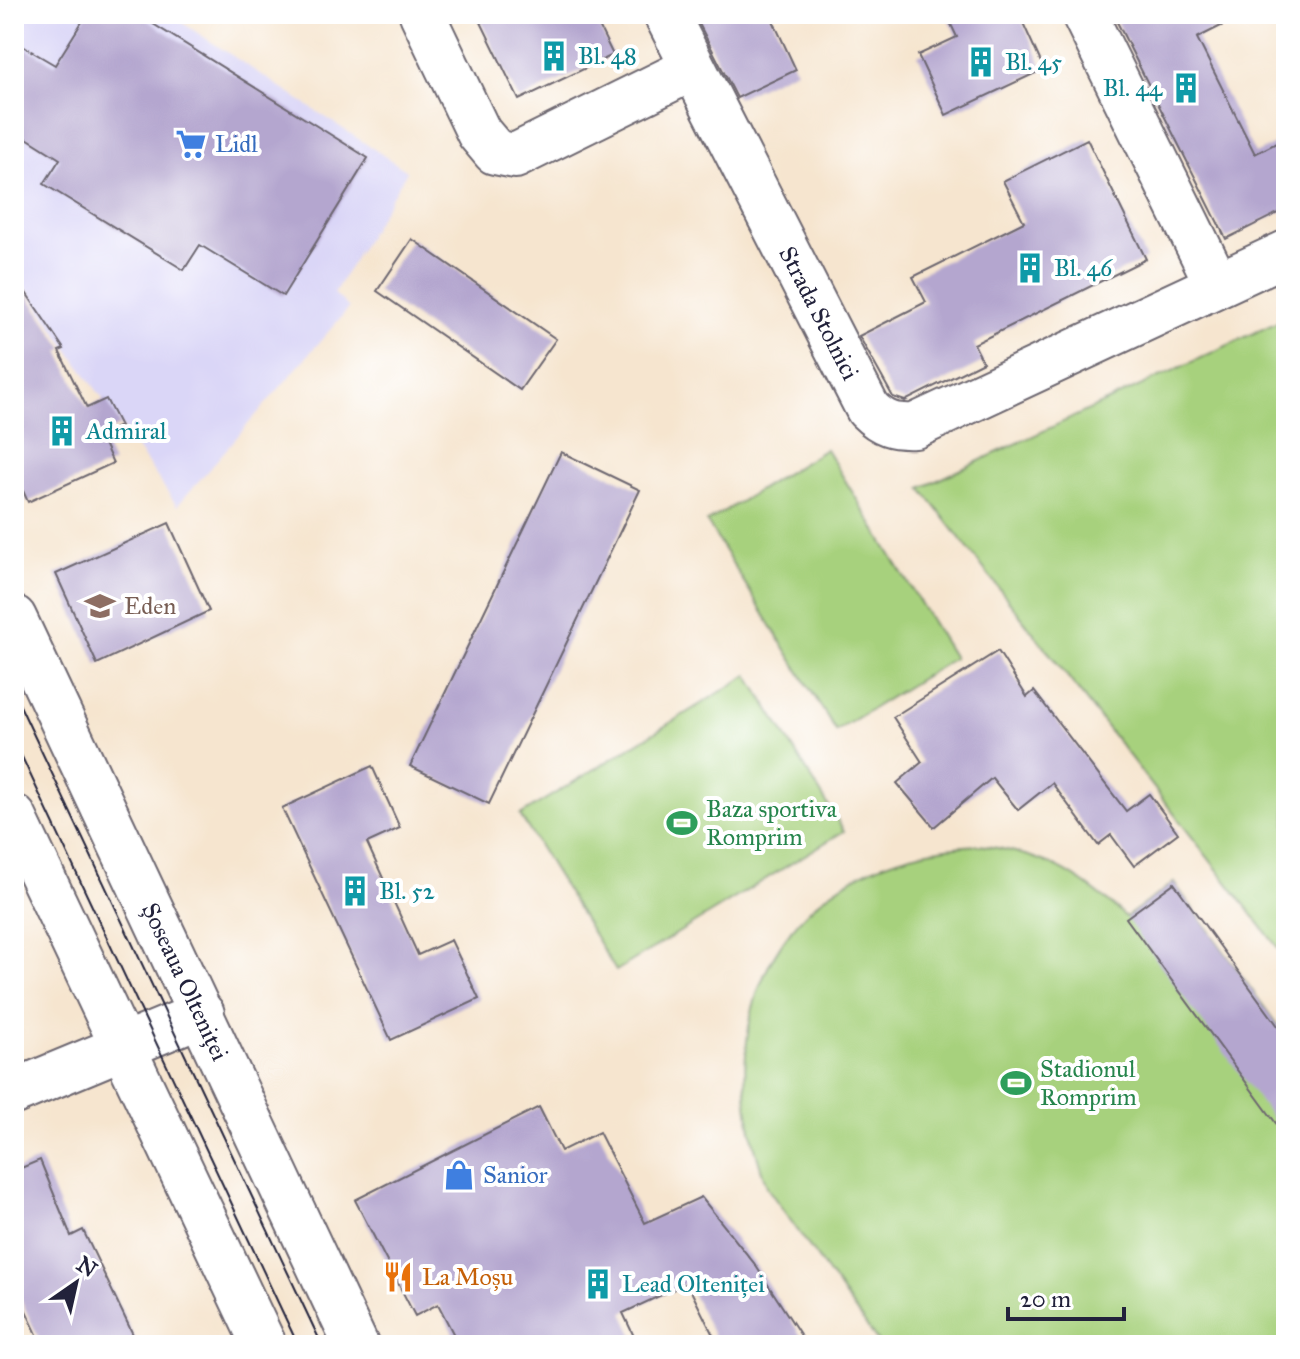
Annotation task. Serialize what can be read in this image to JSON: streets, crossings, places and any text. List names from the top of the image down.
{
  "streets": {
    "street": ["Strada Stolnici", "Șoseaua Olteniței"]
  },
  "places": {
    "building": [
      "Bl. 48",
      "Bl. 45",
      "Bl. 44",
      "Bl. 46",
      "Admiral",
      "Bl. 52",
      "Lead Olteniței"
    ],
    "supermarket": ["Lidl"],
    "school or university": ["Eden"],
    "sports": ["Baza sportiva Romprim", "Stadionul Romprim"],
    "shop": ["Sanior"],
    "restaurant": ["La Moșu"]
  },
  "scale_bar": "20 m",
  "north": "top right"
}
